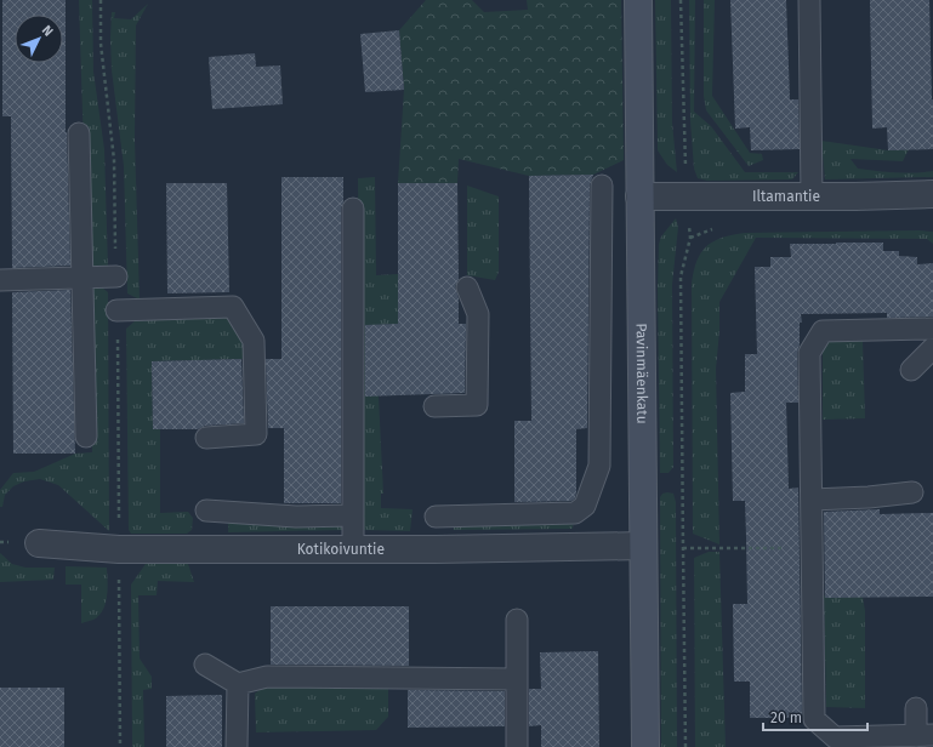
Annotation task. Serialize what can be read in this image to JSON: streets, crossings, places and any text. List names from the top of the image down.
{
  "streets": {
    "street": ["Iltamantie", "Pavinmäenkatu", "Kotikoivuntie"]
  },
  "crossings": [
    ["Iltamantie", "Pavinmäenkatu"],
    ["Pavinmäenkatu", "Kotikoivuntie"]
  ],
  "scale_bar": "20 m",
  "north": "top right"
}
